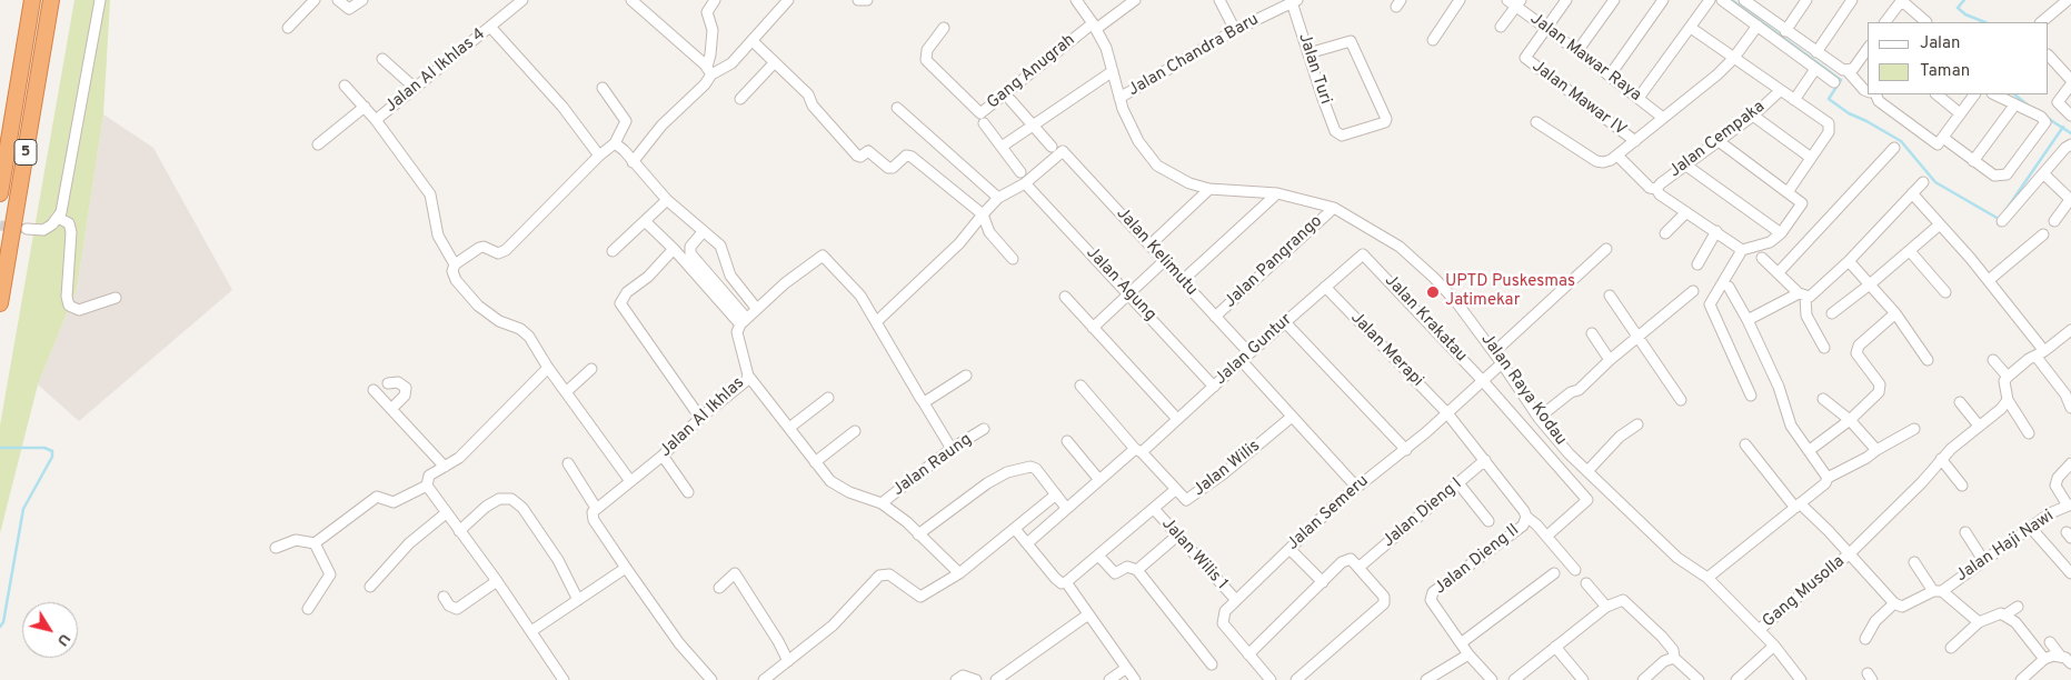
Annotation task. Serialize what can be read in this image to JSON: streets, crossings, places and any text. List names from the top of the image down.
{
  "streets": {
    "highway": ["5"],
    "street": [
      "Jalan Chandra Baru",
      "Jalan Mawar Raya",
      "Jalan Turi",
      "Jalan Al Ikhlas 4",
      "Gang Anugrah",
      "Jalan Mawar IV",
      "Jalan Cempaka",
      "Jalan Kelimutu",
      "Jalan Pangrango",
      "Jalan Agung",
      "Jalan Krakatau",
      "Jalan Guntur",
      "Jalan Merapi",
      "Jalan Raya Kodau",
      "Jalan Al Ikhlas",
      "Jalan Raung",
      "Jalan Wilis",
      "Jalan Semeru",
      "Jalan Dieng I",
      "Jalan Haji Nawi",
      "Jalan Wilis 1",
      "Jalan Dieng II",
      "Gang Musolla"
    ]
  },
  "crossings": [
    ["Jalan Chandra Baru", "Jalan Turi"],
    ["Jalan Chandra Baru", "Jalan Raya Kodau"],
    ["Jalan Mawar Raya", "Jalan Mawar IV"],
    ["Jalan Al Ikhlas 4", "Jalan Al Ikhlas"],
    ["Gang Anugrah", "Jalan Raya Kodau"],
    ["Jalan Kelimutu", "Jalan Pangrango"],
    ["Jalan Kelimutu", "Jalan Agung"],
    ["Jalan Kelimutu", "Jalan Guntur"],
    ["Jalan Pangrango", "Jalan Raya Kodau"],
    ["Jalan Agung", "Jalan Guntur"],
    ["Jalan Krakatau", "Jalan Guntur"],
    ["Jalan Krakatau", "Jalan Semeru"],
    ["Jalan Guntur", "Jalan Merapi"],
    ["Jalan Guntur", "Jalan Wilis"],
    ["Jalan Merapi", "Jalan Semeru"],
    ["Jalan Merapi", "Jalan Dieng II"],
    ["Jalan Raya Kodau", "Jalan Semeru"],
    ["Jalan Raya Kodau", "Gang Musolla"],
    ["Jalan Semeru", "Jalan Wilis 1"],
    ["Jalan Semeru", "Jalan Dieng II"],
    ["Jalan Dieng I", "Jalan Dieng II"]
  ],
  "places": ["UPTD Puskesmas Jatimekar"],
  "legend": ["Jalan", "Taman"],
  "north": "bottom right"
}
